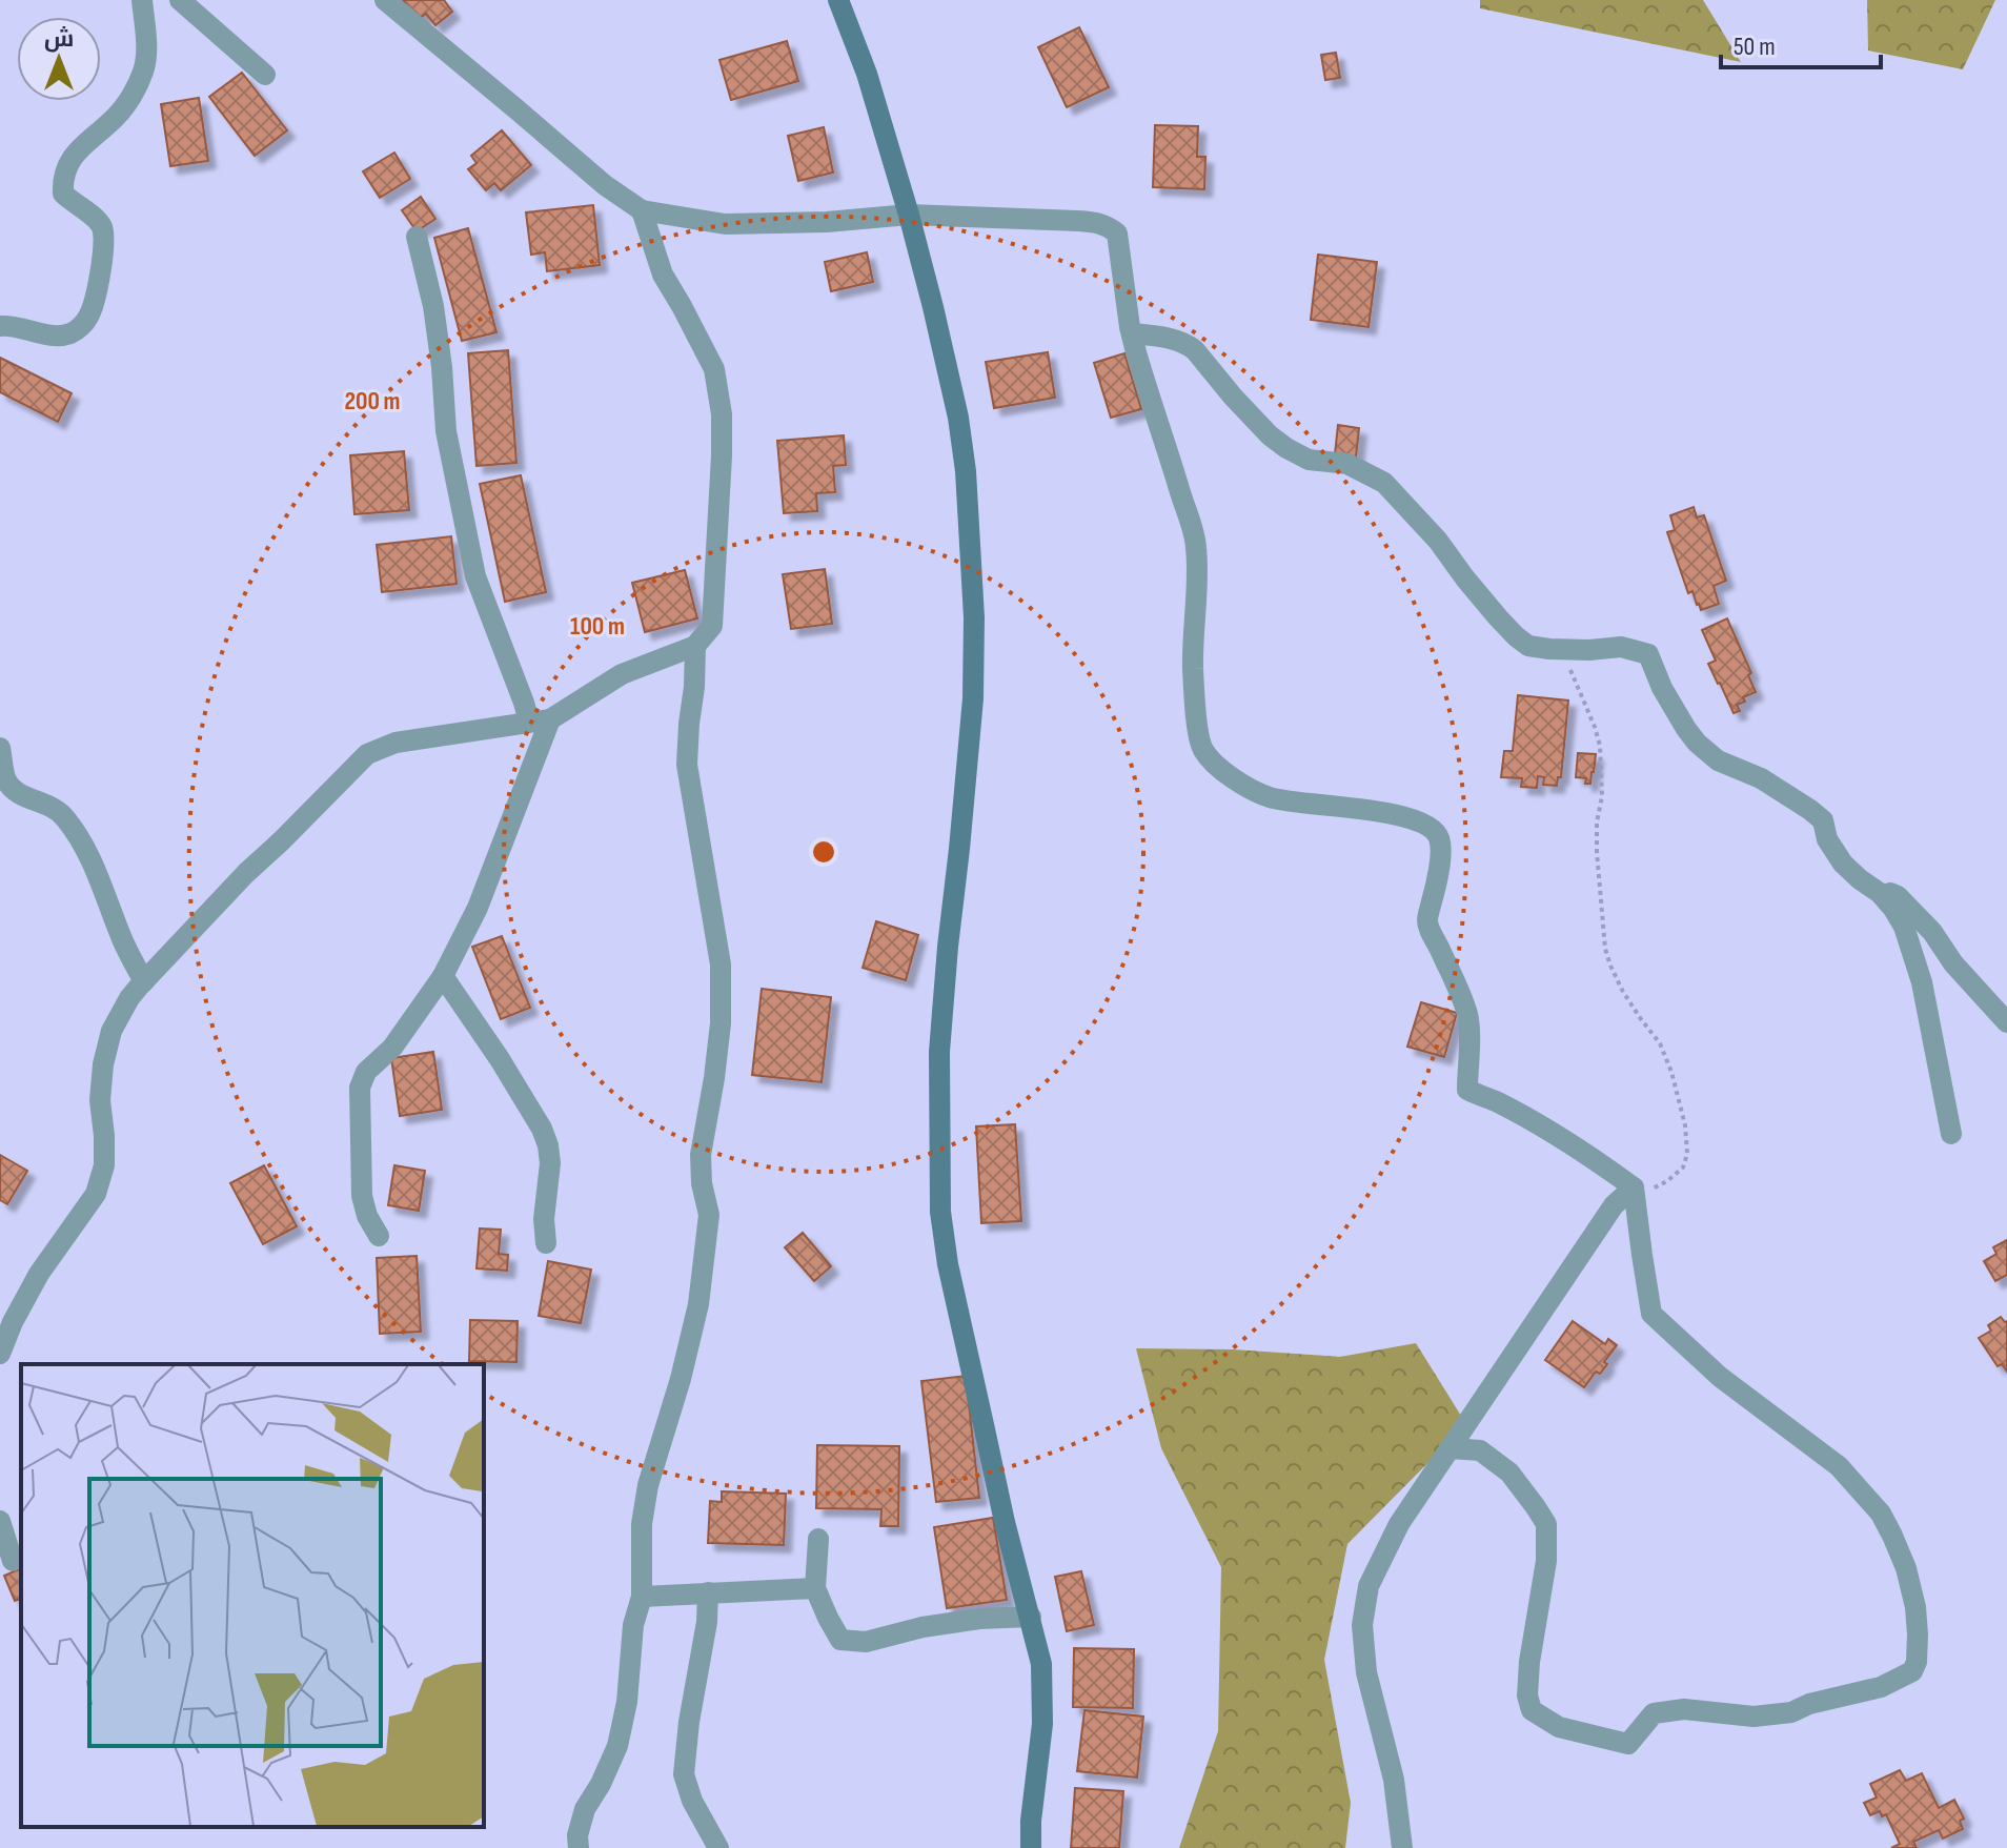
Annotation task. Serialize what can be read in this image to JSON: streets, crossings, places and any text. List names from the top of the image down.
{
  "scale_bar": "50 m",
  "north": "top",
  "rings": ["200 m", "100 m"]
}
